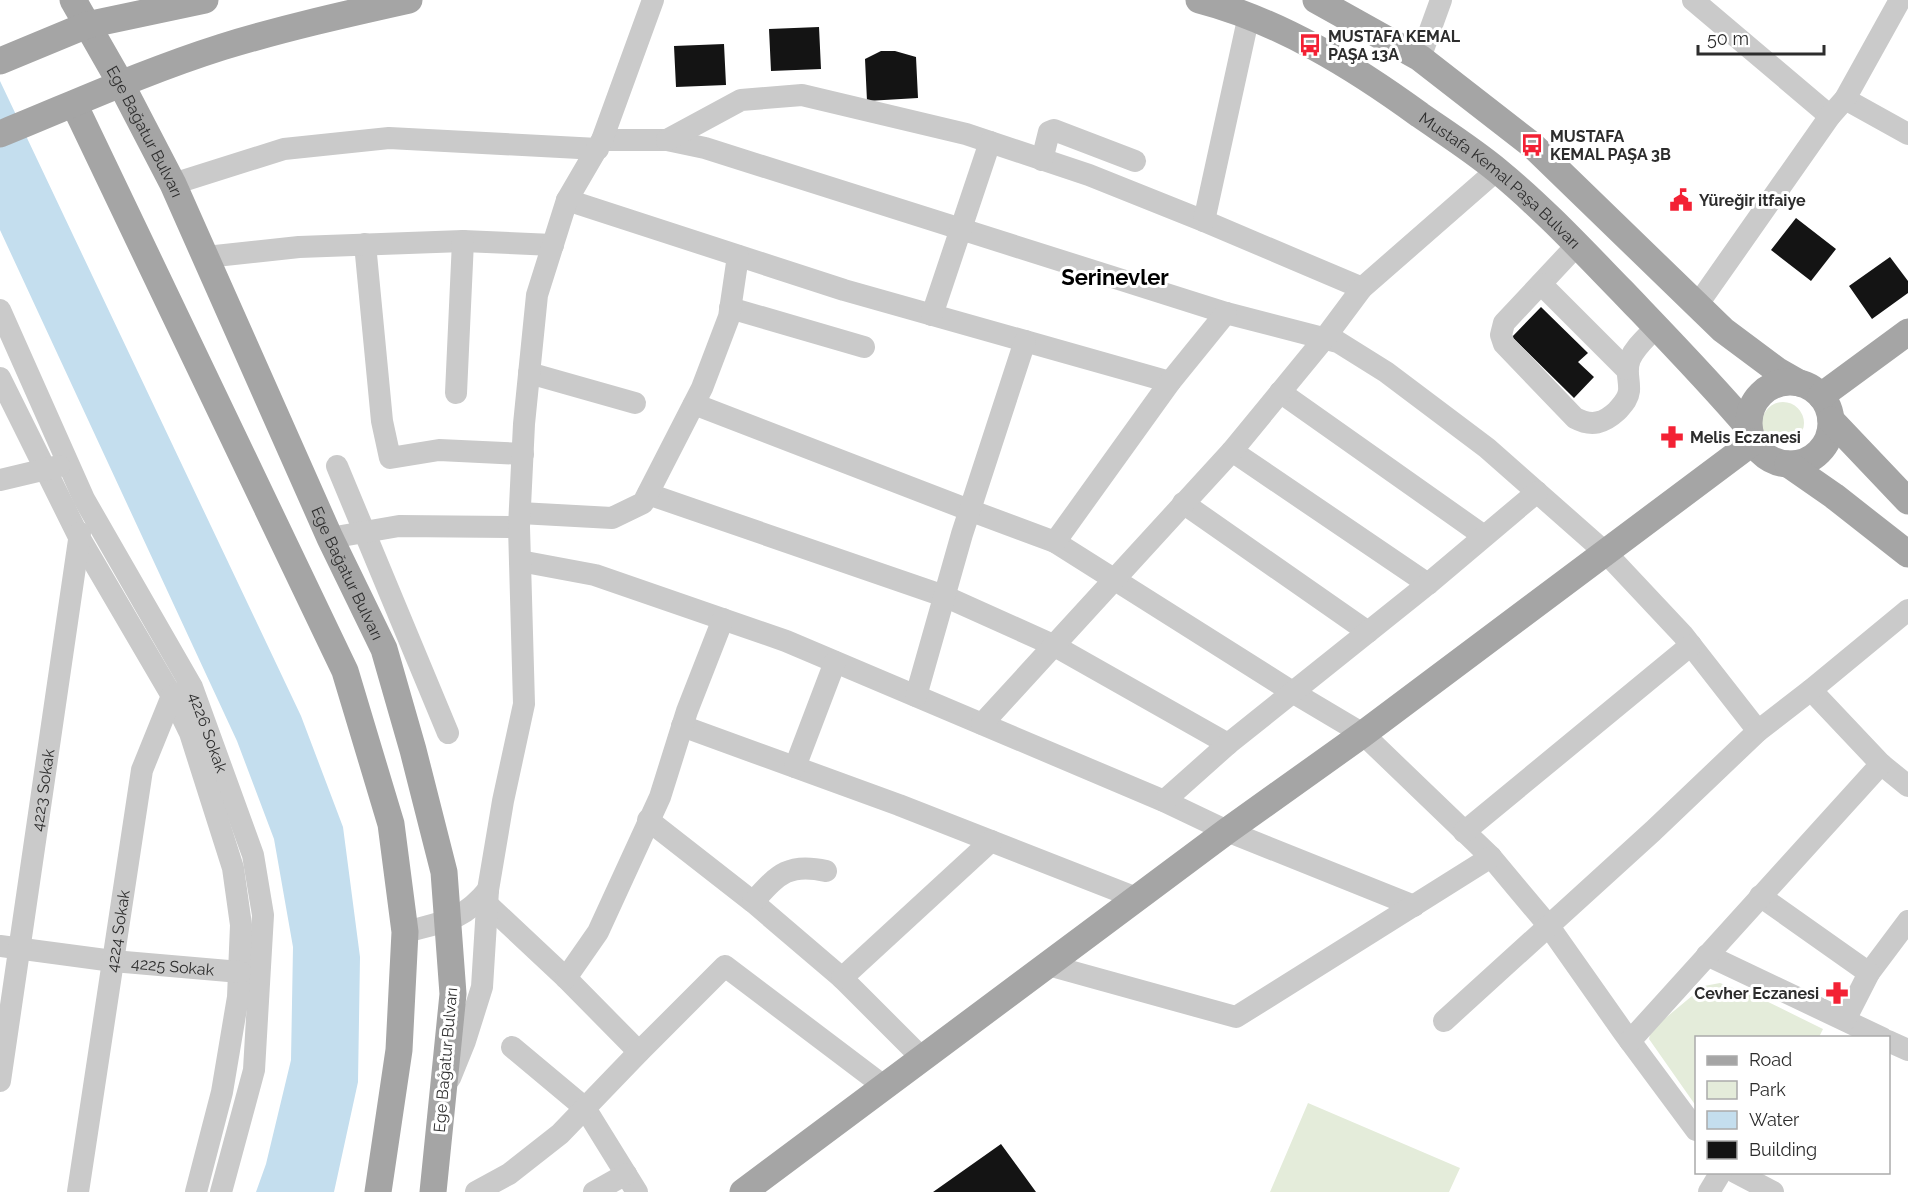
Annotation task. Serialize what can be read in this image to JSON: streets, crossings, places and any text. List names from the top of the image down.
{
  "streets": {
    "main road": ["Ege Bağatur Bulvarı", "Mustafa Kemal Paşa Bulvarı"],
    "street": [
      "4226 Sokak",
      "4223 Sokak",
      "4224 Sokak",
      "4225 Sokak"
    ]
  },
  "crossings": [
    ["4226 Sokak", "4223 Sokak"],
    ["4226 Sokak", "4224 Sokak"],
    ["4223 Sokak", "4225 Sokak"],
    ["4224 Sokak", "4225 Sokak"]
  ],
  "districts": ["Serinevler"],
  "places": {
    "bus stop": ["MUSTAFA KEMAL PAŞA 13A", "MUSTAFA KEMAL PAŞA 3B"],
    "public building": ["Yüreğir itfaiye"],
    "pharmacy": ["Melis Eczanesi", "Cevher Eczanesi"]
  },
  "legend": [
    "Road",
    "Park",
    "Water",
    "Building"
  ],
  "scale_bar": "50 m"
}
